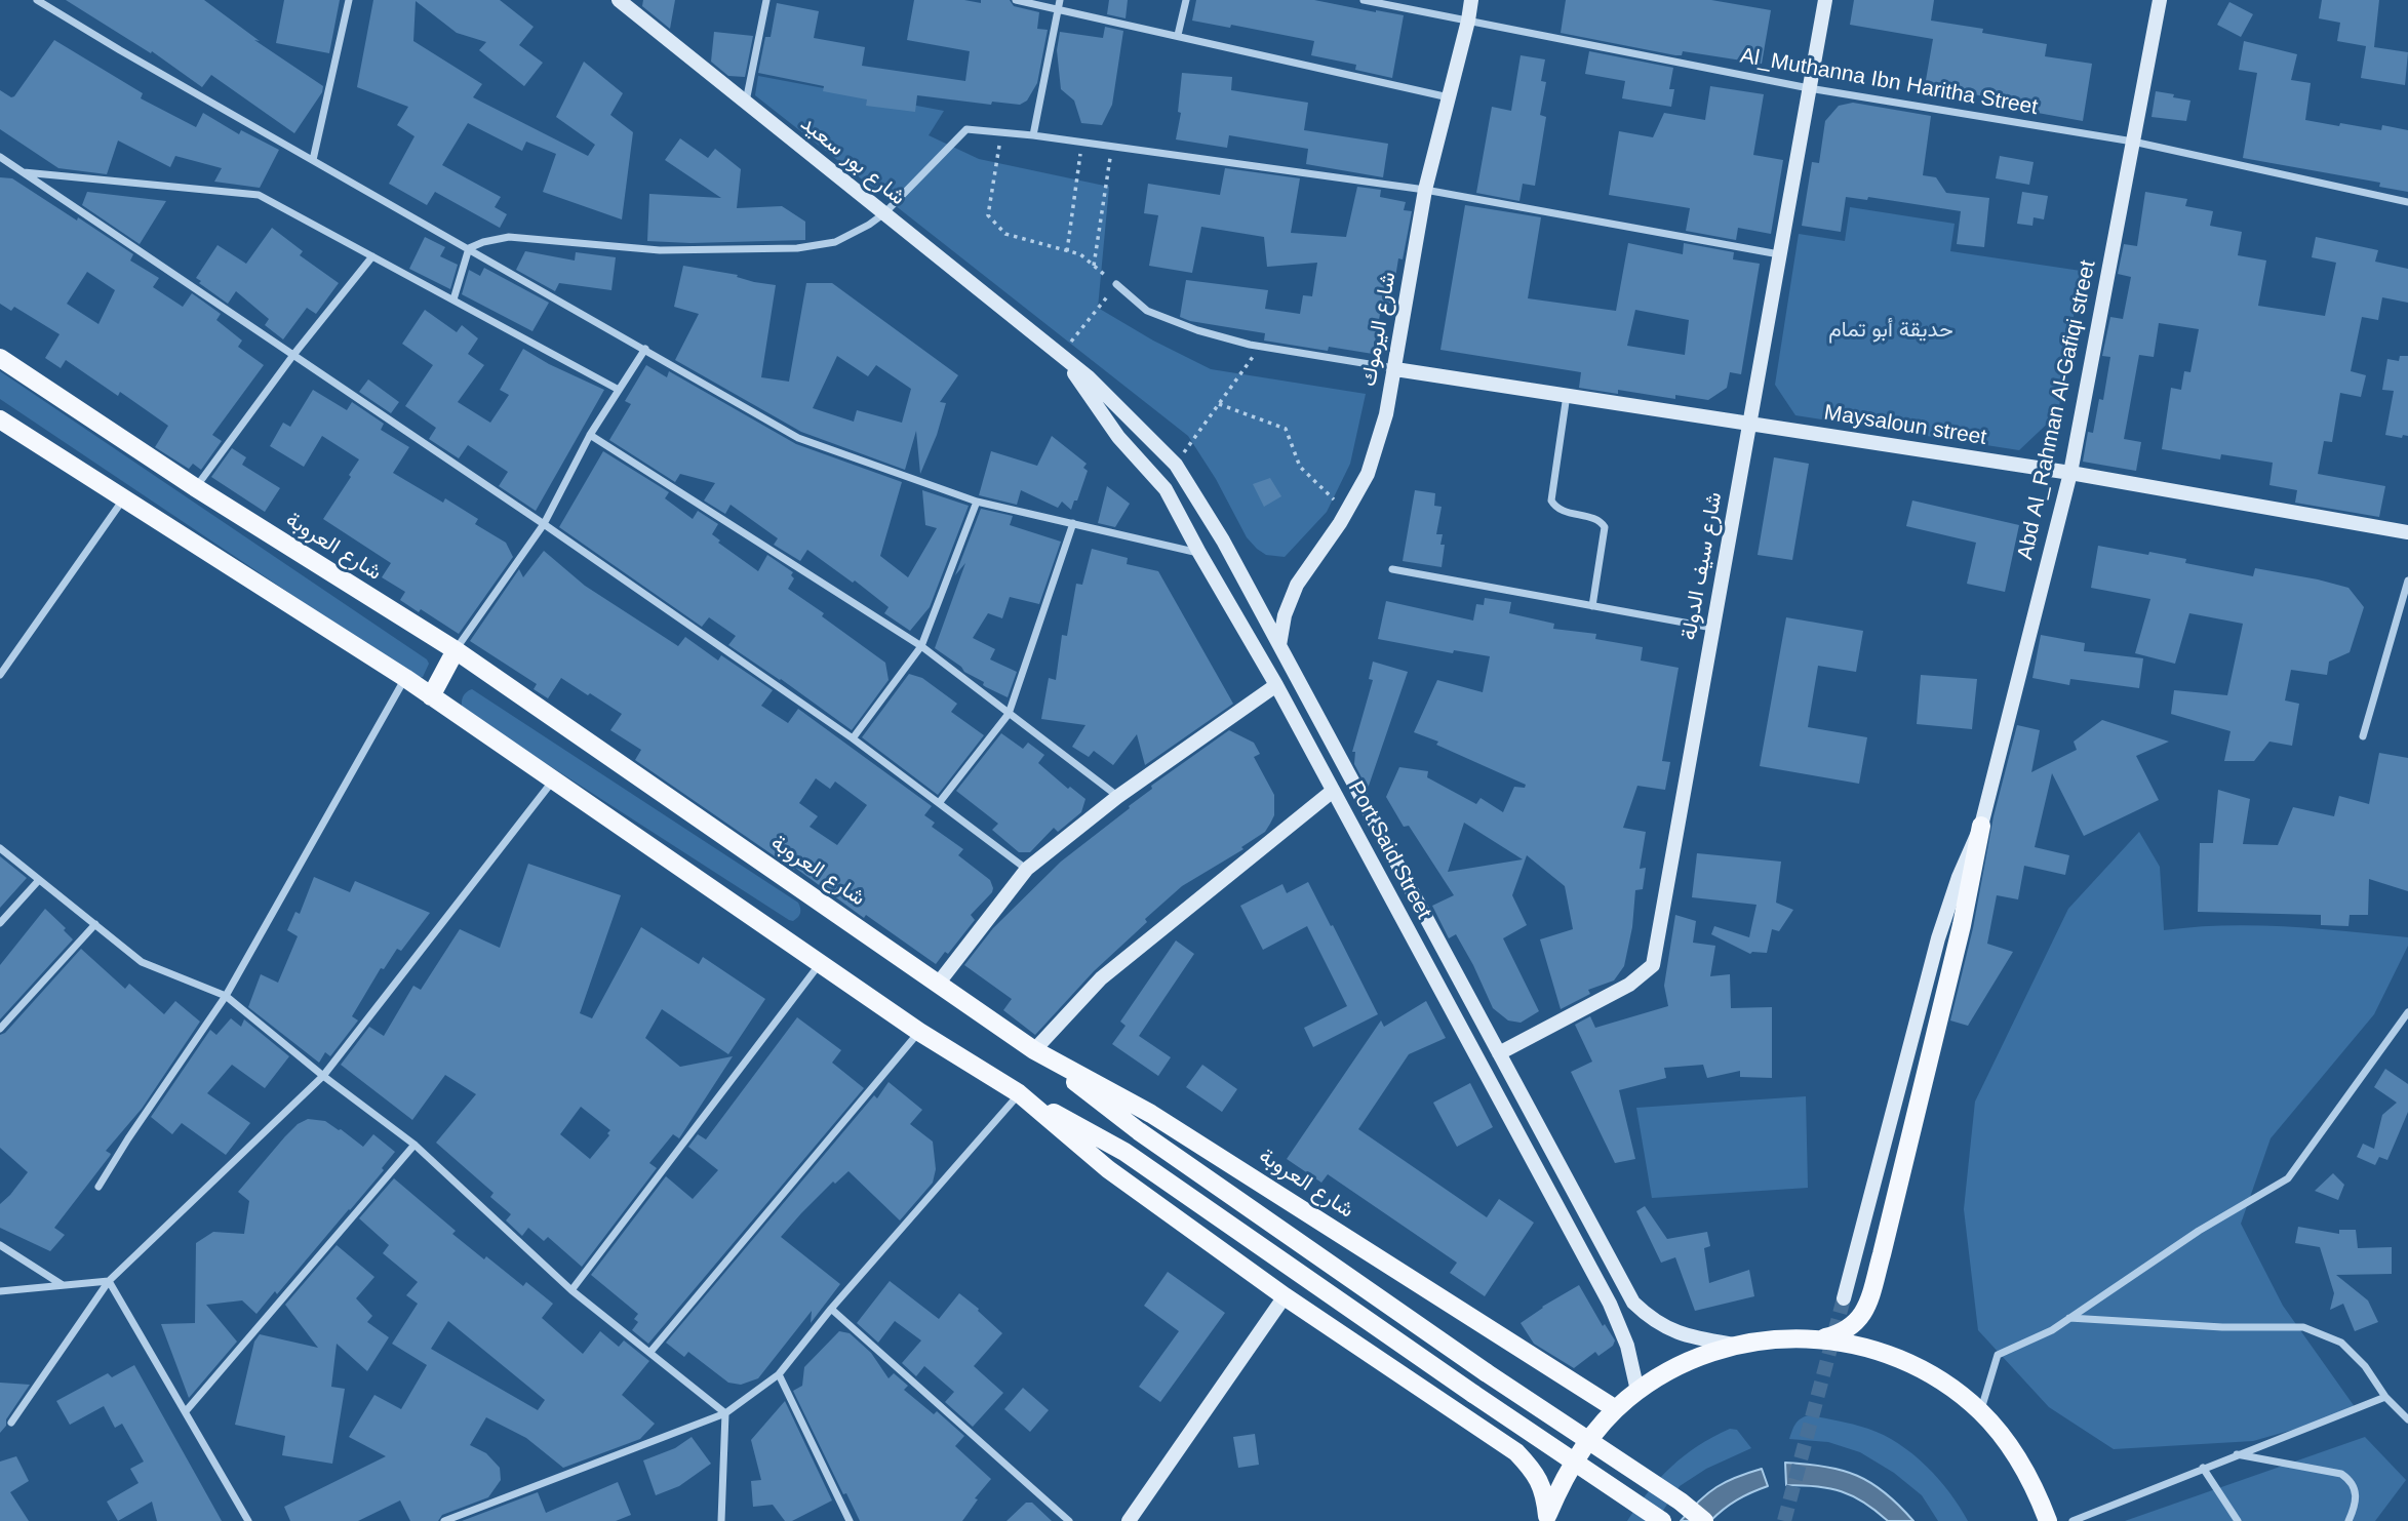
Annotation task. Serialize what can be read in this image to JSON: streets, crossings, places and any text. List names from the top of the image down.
{
  "streets": {
    "main road": [
      "شارع بور سعيد",
      "شارع اليرموك",
      "Abd Al_Rahman Al-Gafiqi street",
      "Maysaloun street",
      "شارع العروبة",
      "شارع سيف الدولة",
      "Port Said Street"
    ],
    "street": ["Al_Muthanna Ibn Haritha Street"]
  },
  "crossings": [
    ["Al_Muthanna Ibn Haritha Street", "شارع اليرموك"],
    ["Al_Muthanna Ibn Haritha Street", "Abd Al_Rahman Al-Gafiqi street"],
    ["Al_Muthanna Ibn Haritha Street", "شارع سيف الدولة"],
    ["شارع بور سعيد", "Port Said Street"],
    ["شارع اليرموك", "Maysaloun street"],
    ["Abd Al_Rahman Al-Gafiqi street", "Maysaloun street"],
    ["Maysaloun street", "شارع سيف الدولة"]
  ],
  "parks": ["حديقة أبو تمام"]
}
